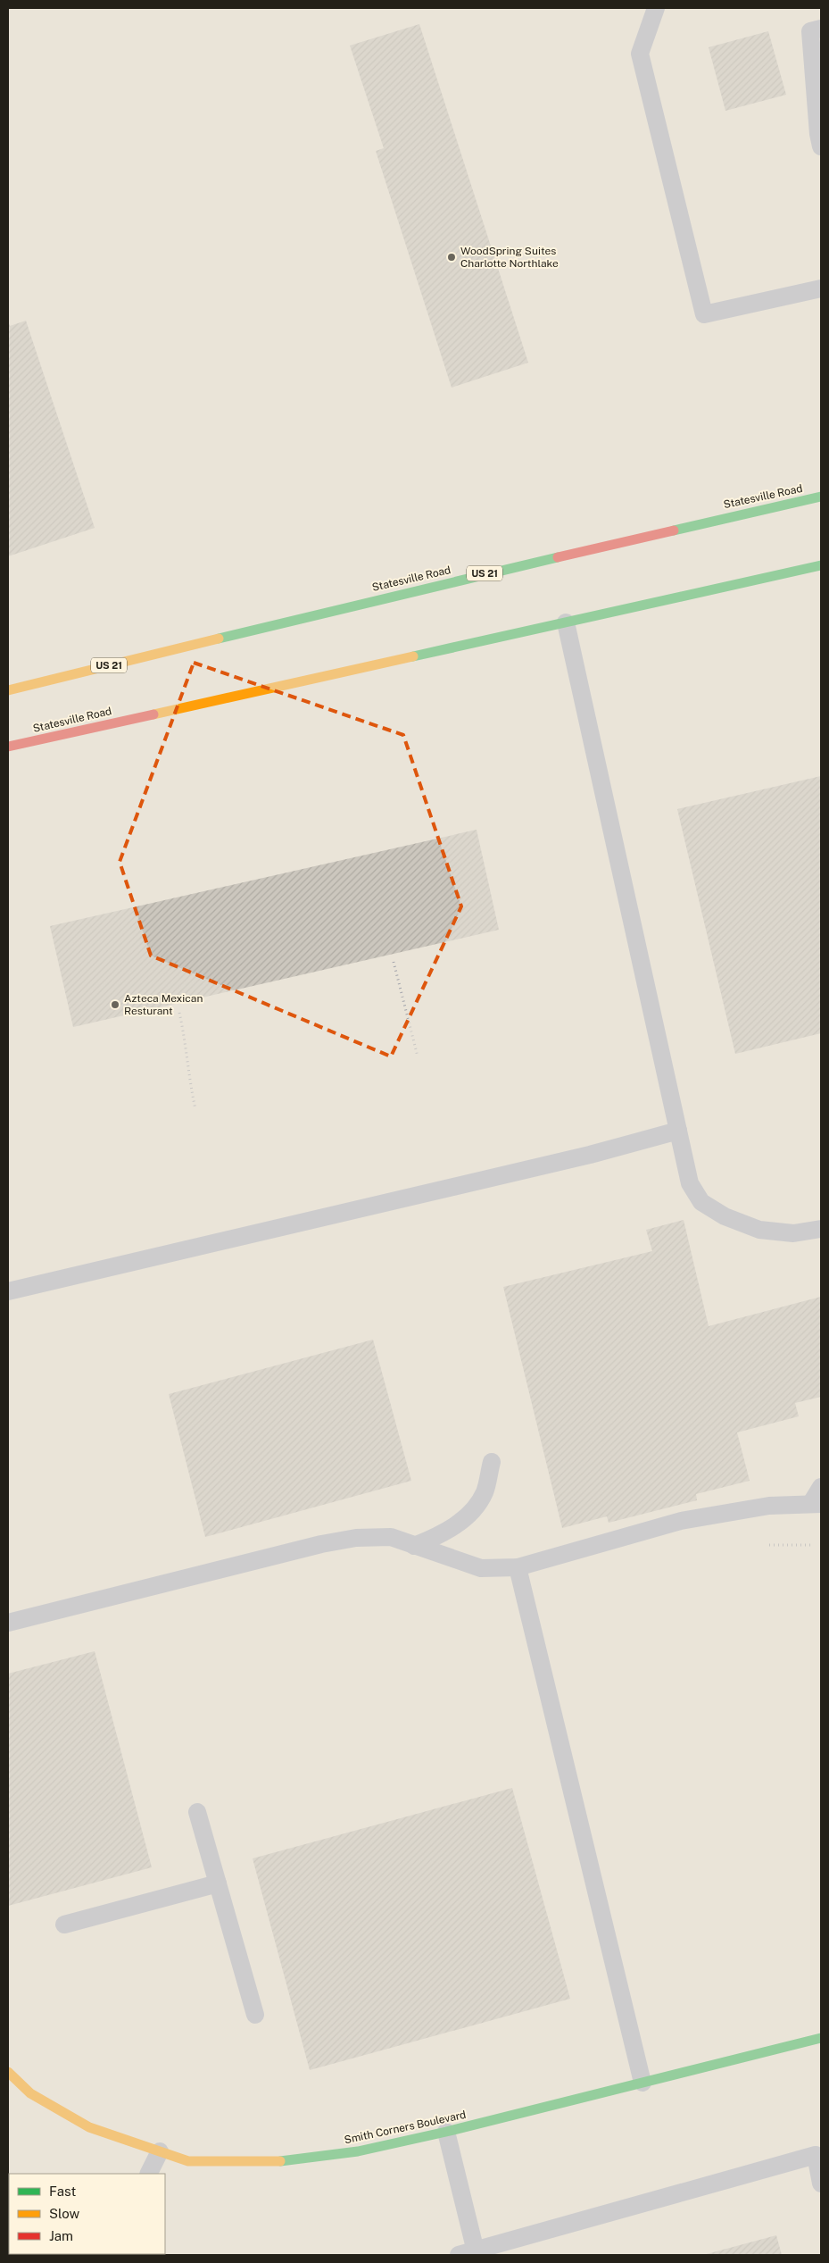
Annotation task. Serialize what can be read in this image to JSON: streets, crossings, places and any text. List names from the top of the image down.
{
  "streets": {
    "main road": ["Statesville Road", "US 21", "Smith Corners Boulevard"]
  },
  "places": ["WoodSpring Suites Charlotte Northlake", "Azteca Mexican Resturant"],
  "legend": ["Fast", "Slow", "Jam"]
}
